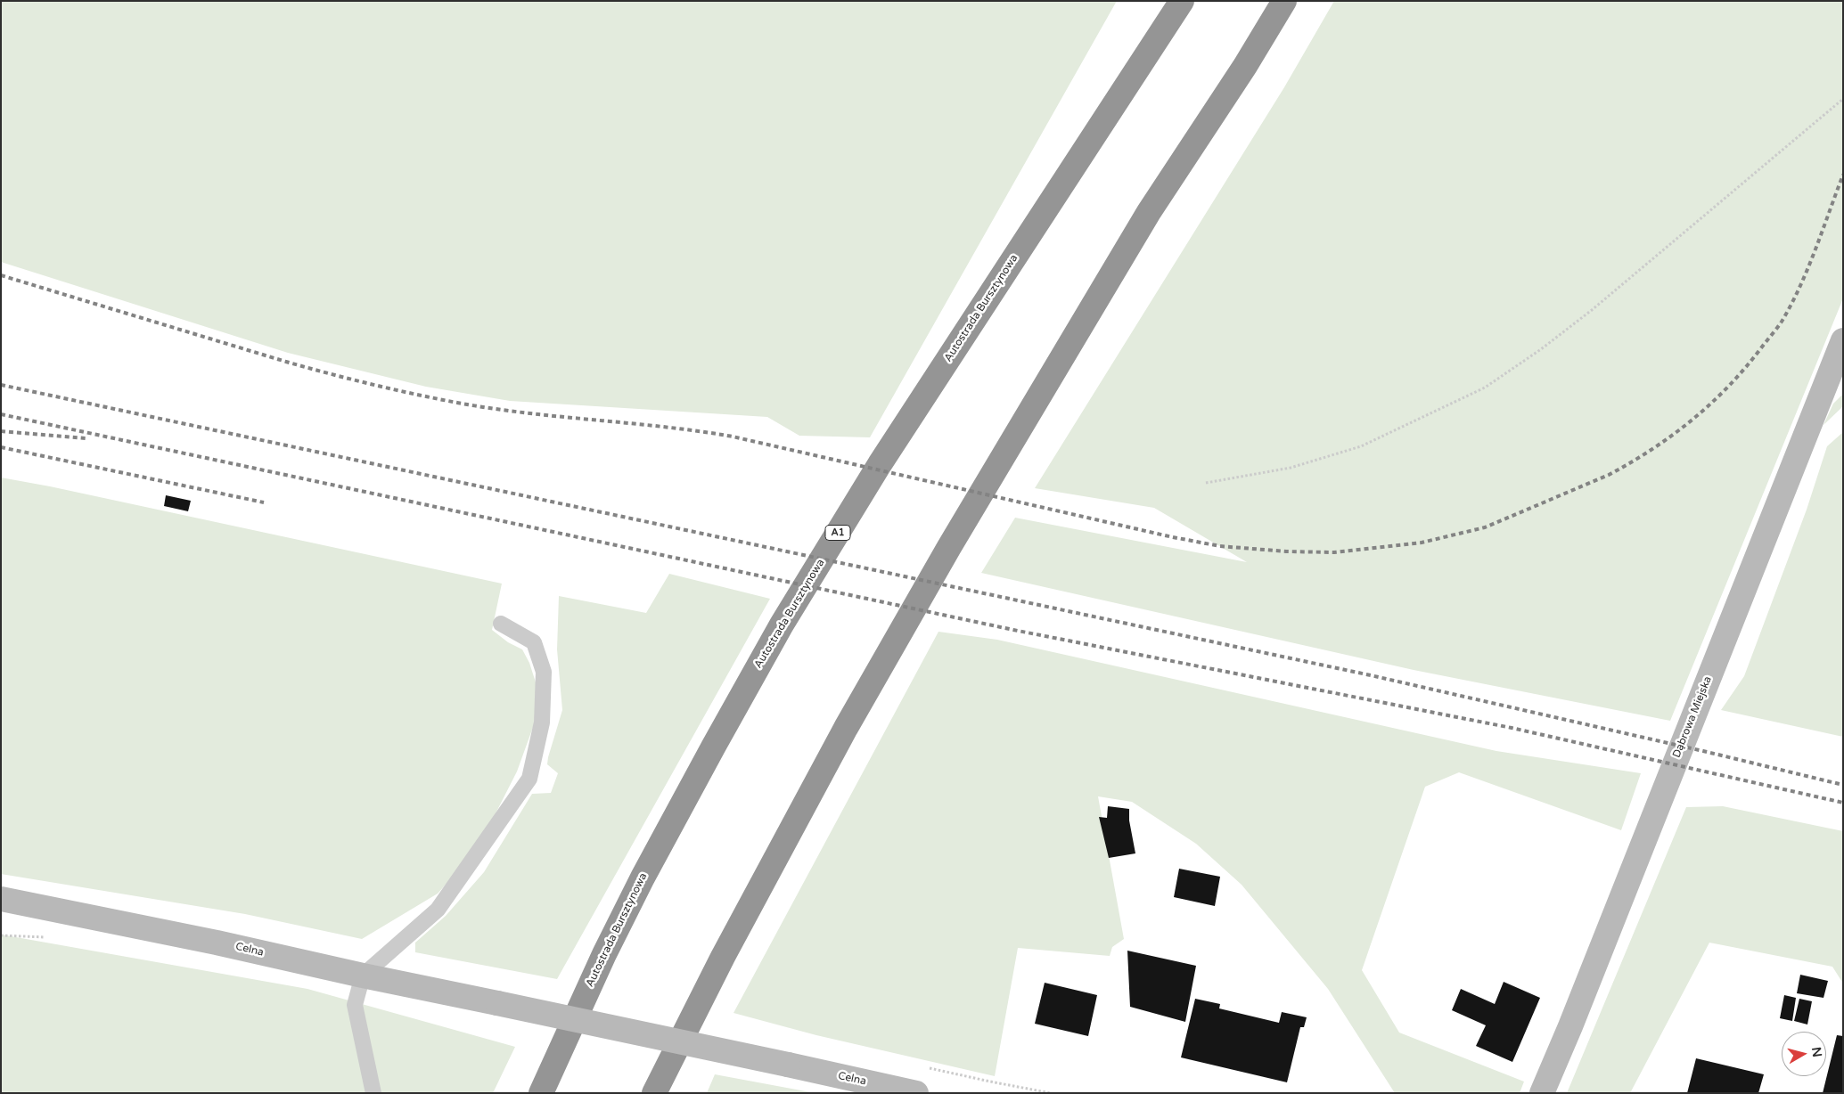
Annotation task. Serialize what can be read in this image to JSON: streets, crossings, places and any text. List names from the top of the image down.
{
  "streets": {
    "highway": ["Autostrada Bursztynowa", "A1"],
    "street": ["Dąbrowa Miejska", "Celna"]
  },
  "north": "right"
}
